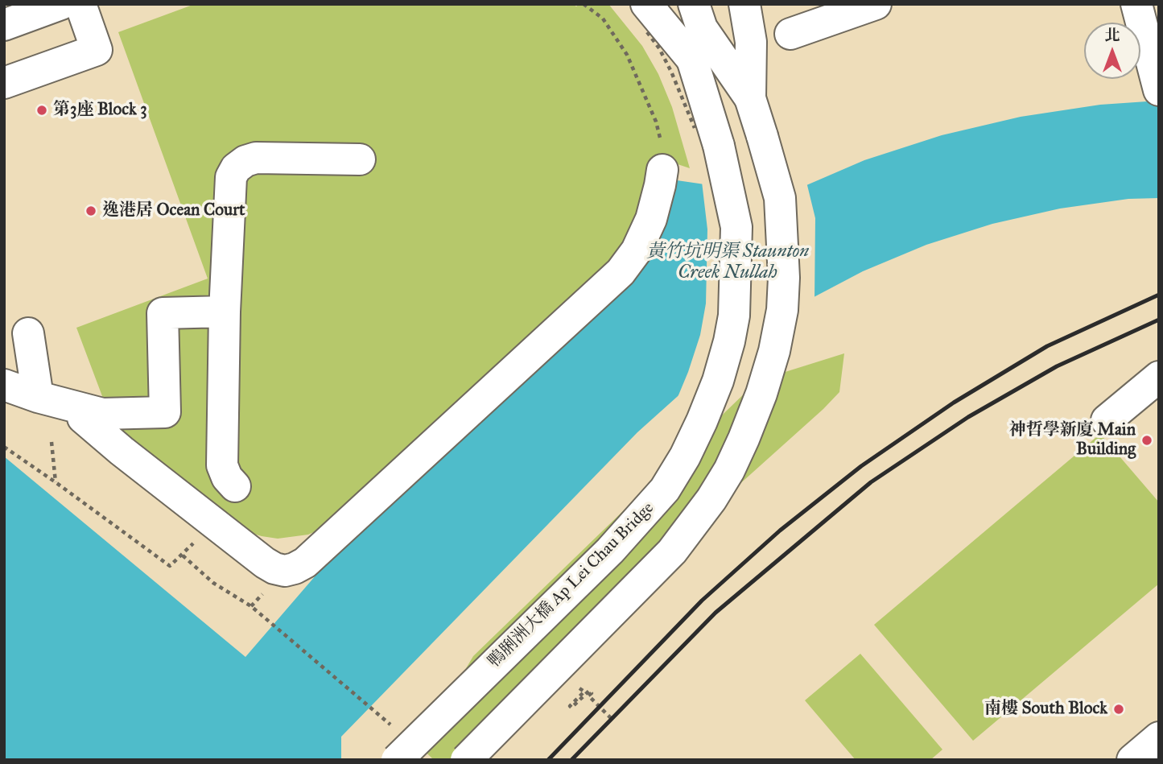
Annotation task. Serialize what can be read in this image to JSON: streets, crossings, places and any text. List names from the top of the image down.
{
  "streets": {
    "main road": ["鴨脷洲大橋 Ap Lei Chau Bridge"]
  },
  "water": ["黃竹坑明渠 Staunton Creek Nullah"],
  "places": [
    "第3座 Block 3",
    "逸港居 Ocean Court",
    "神哲學新廈 Main Building",
    "南樓 South Block"
  ],
  "north": "top"
}
